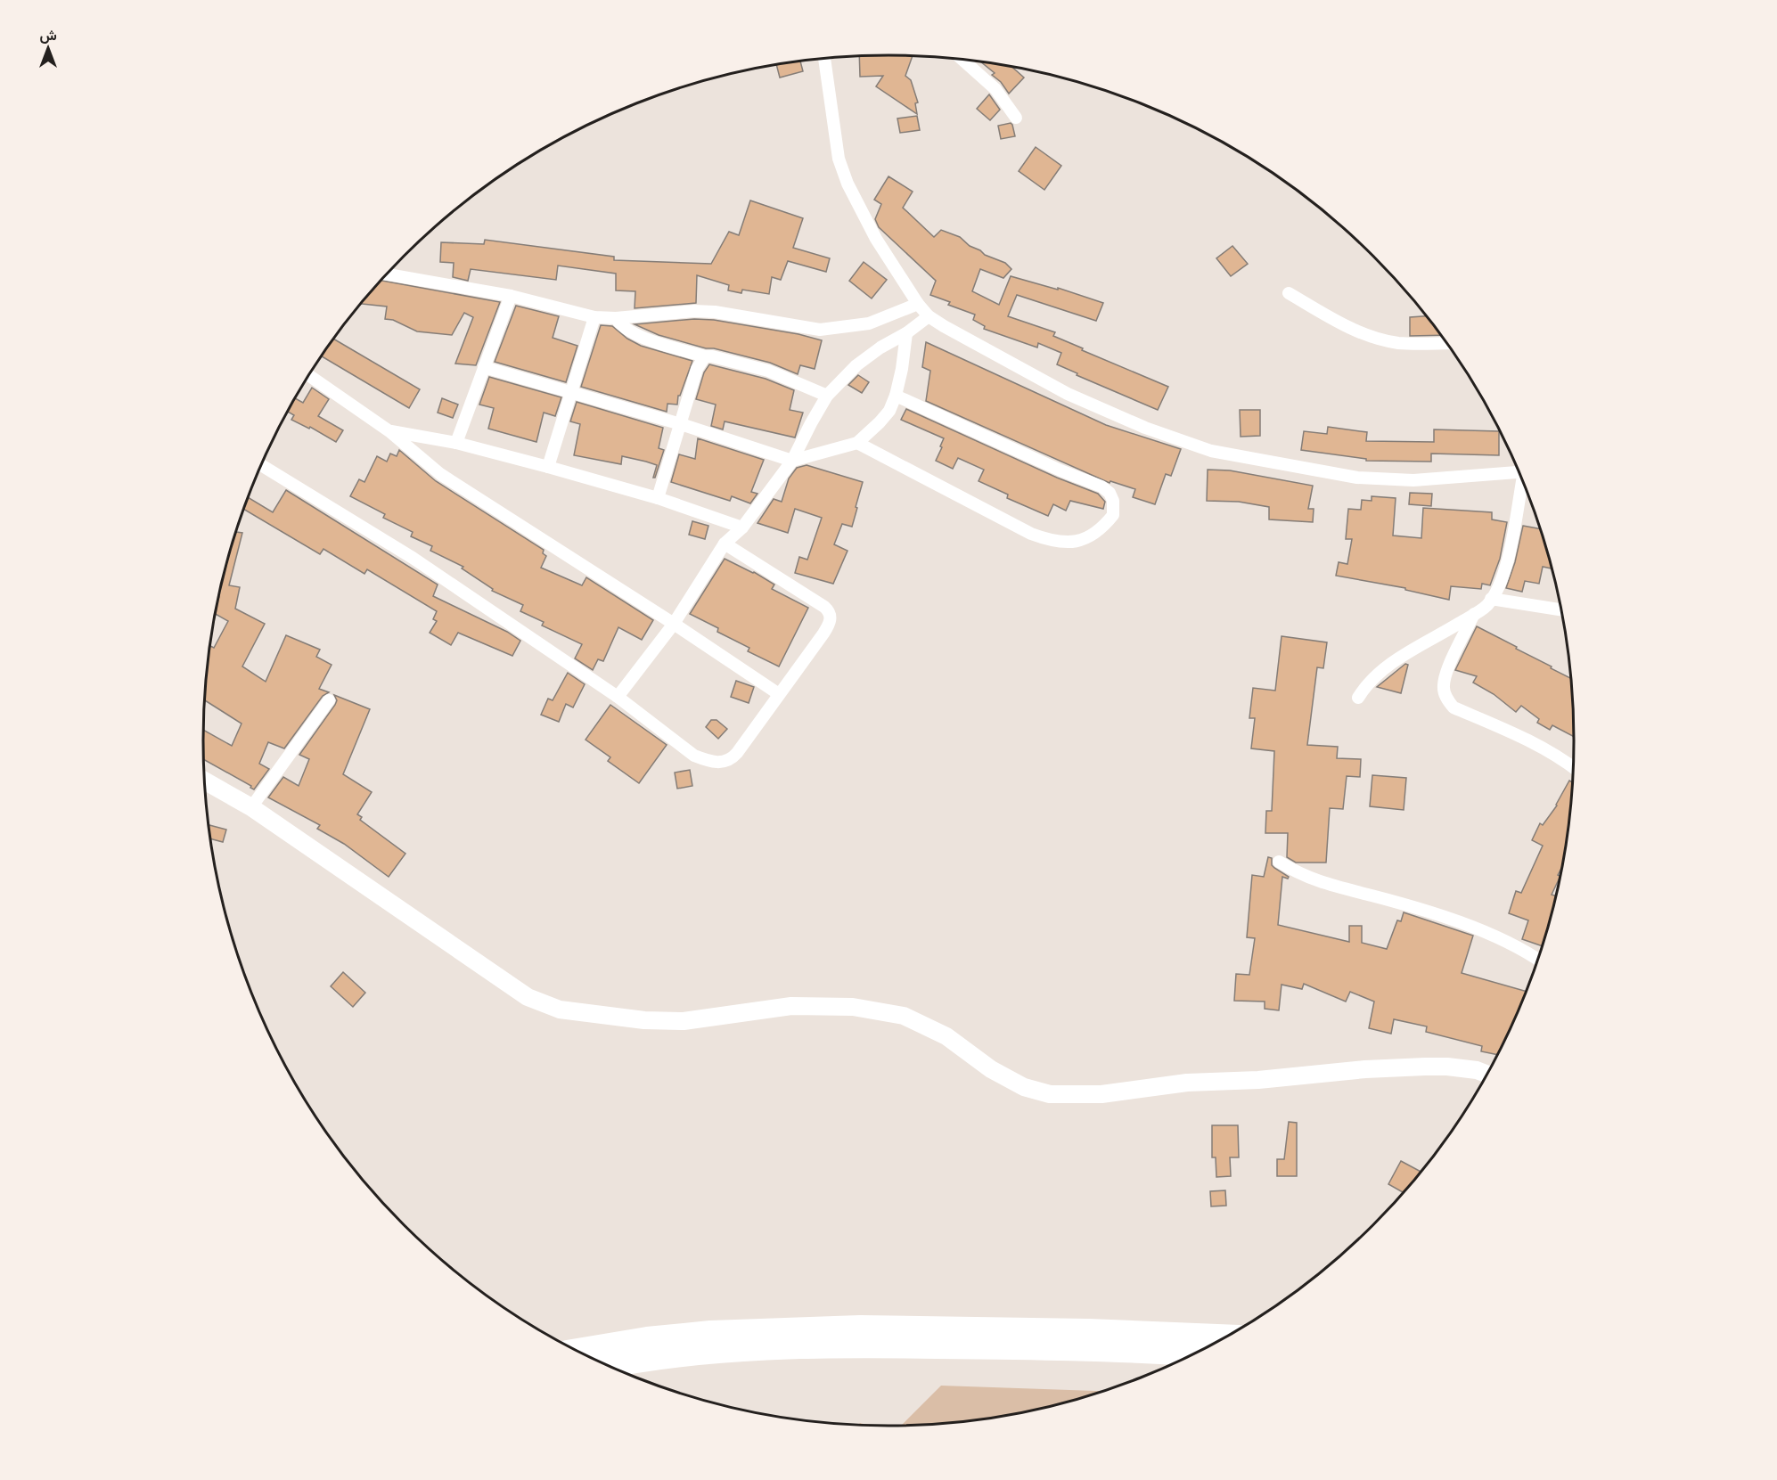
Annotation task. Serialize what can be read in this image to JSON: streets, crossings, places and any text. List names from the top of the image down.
{
  "north": "top"
}
